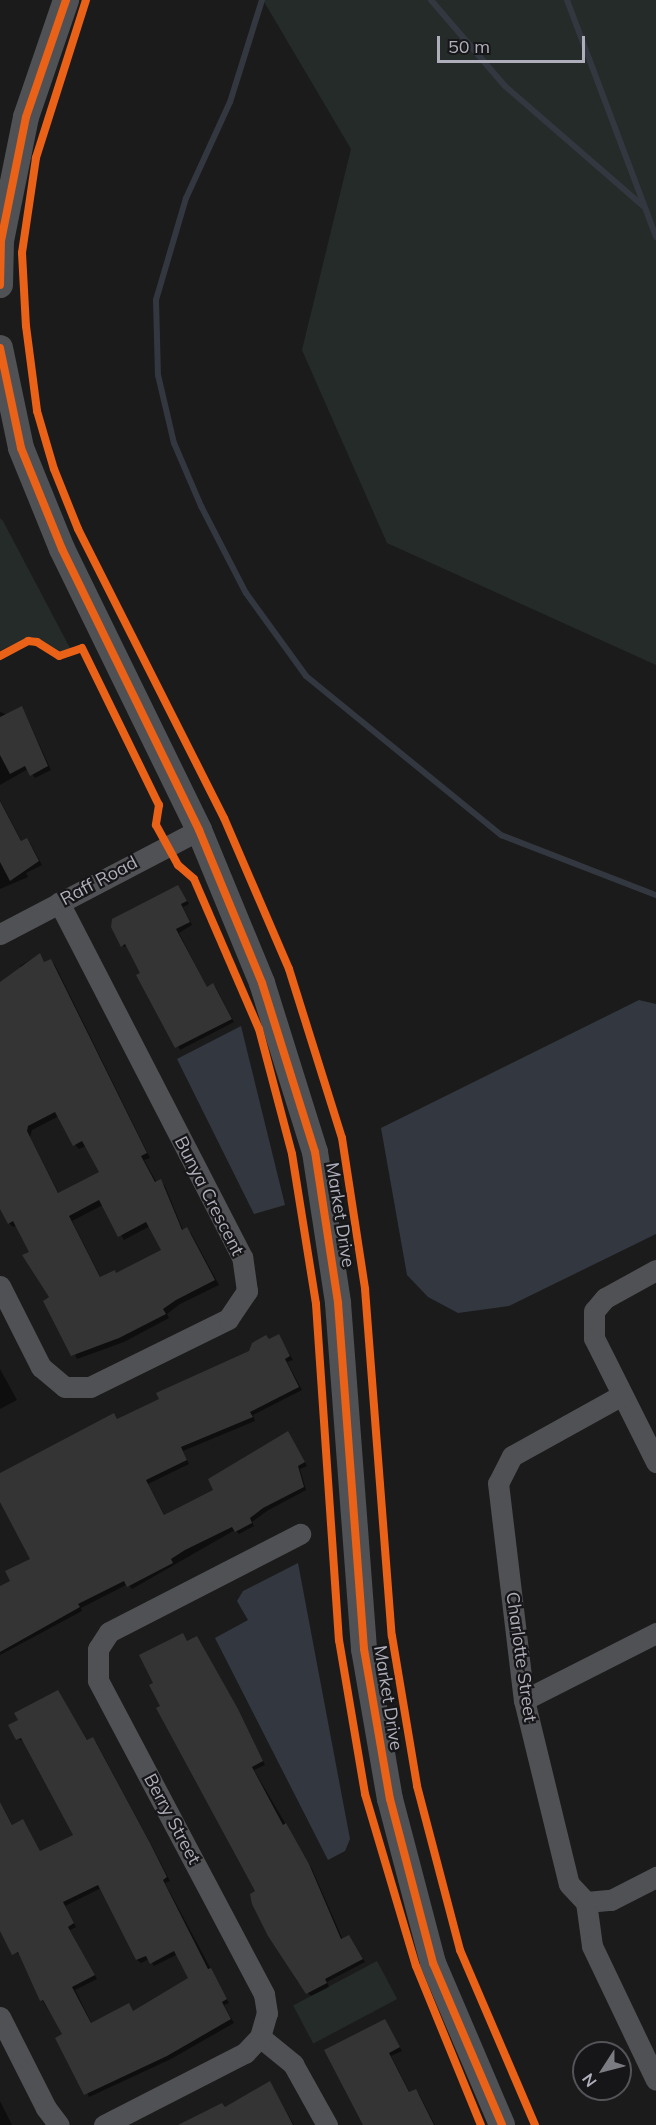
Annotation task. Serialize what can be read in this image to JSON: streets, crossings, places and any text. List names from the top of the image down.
{
  "streets": {
    "street": [
      "Raff Road",
      "Bunya Crescent",
      "Market Drive",
      "Charlotte Street",
      "Berry Street"
    ]
  },
  "crossings": [
    ["Raff Road", "Bunya Crescent"],
    ["Raff Road", "Market Drive"]
  ],
  "scale_bar": "50 m",
  "north": "bottom left"
}
